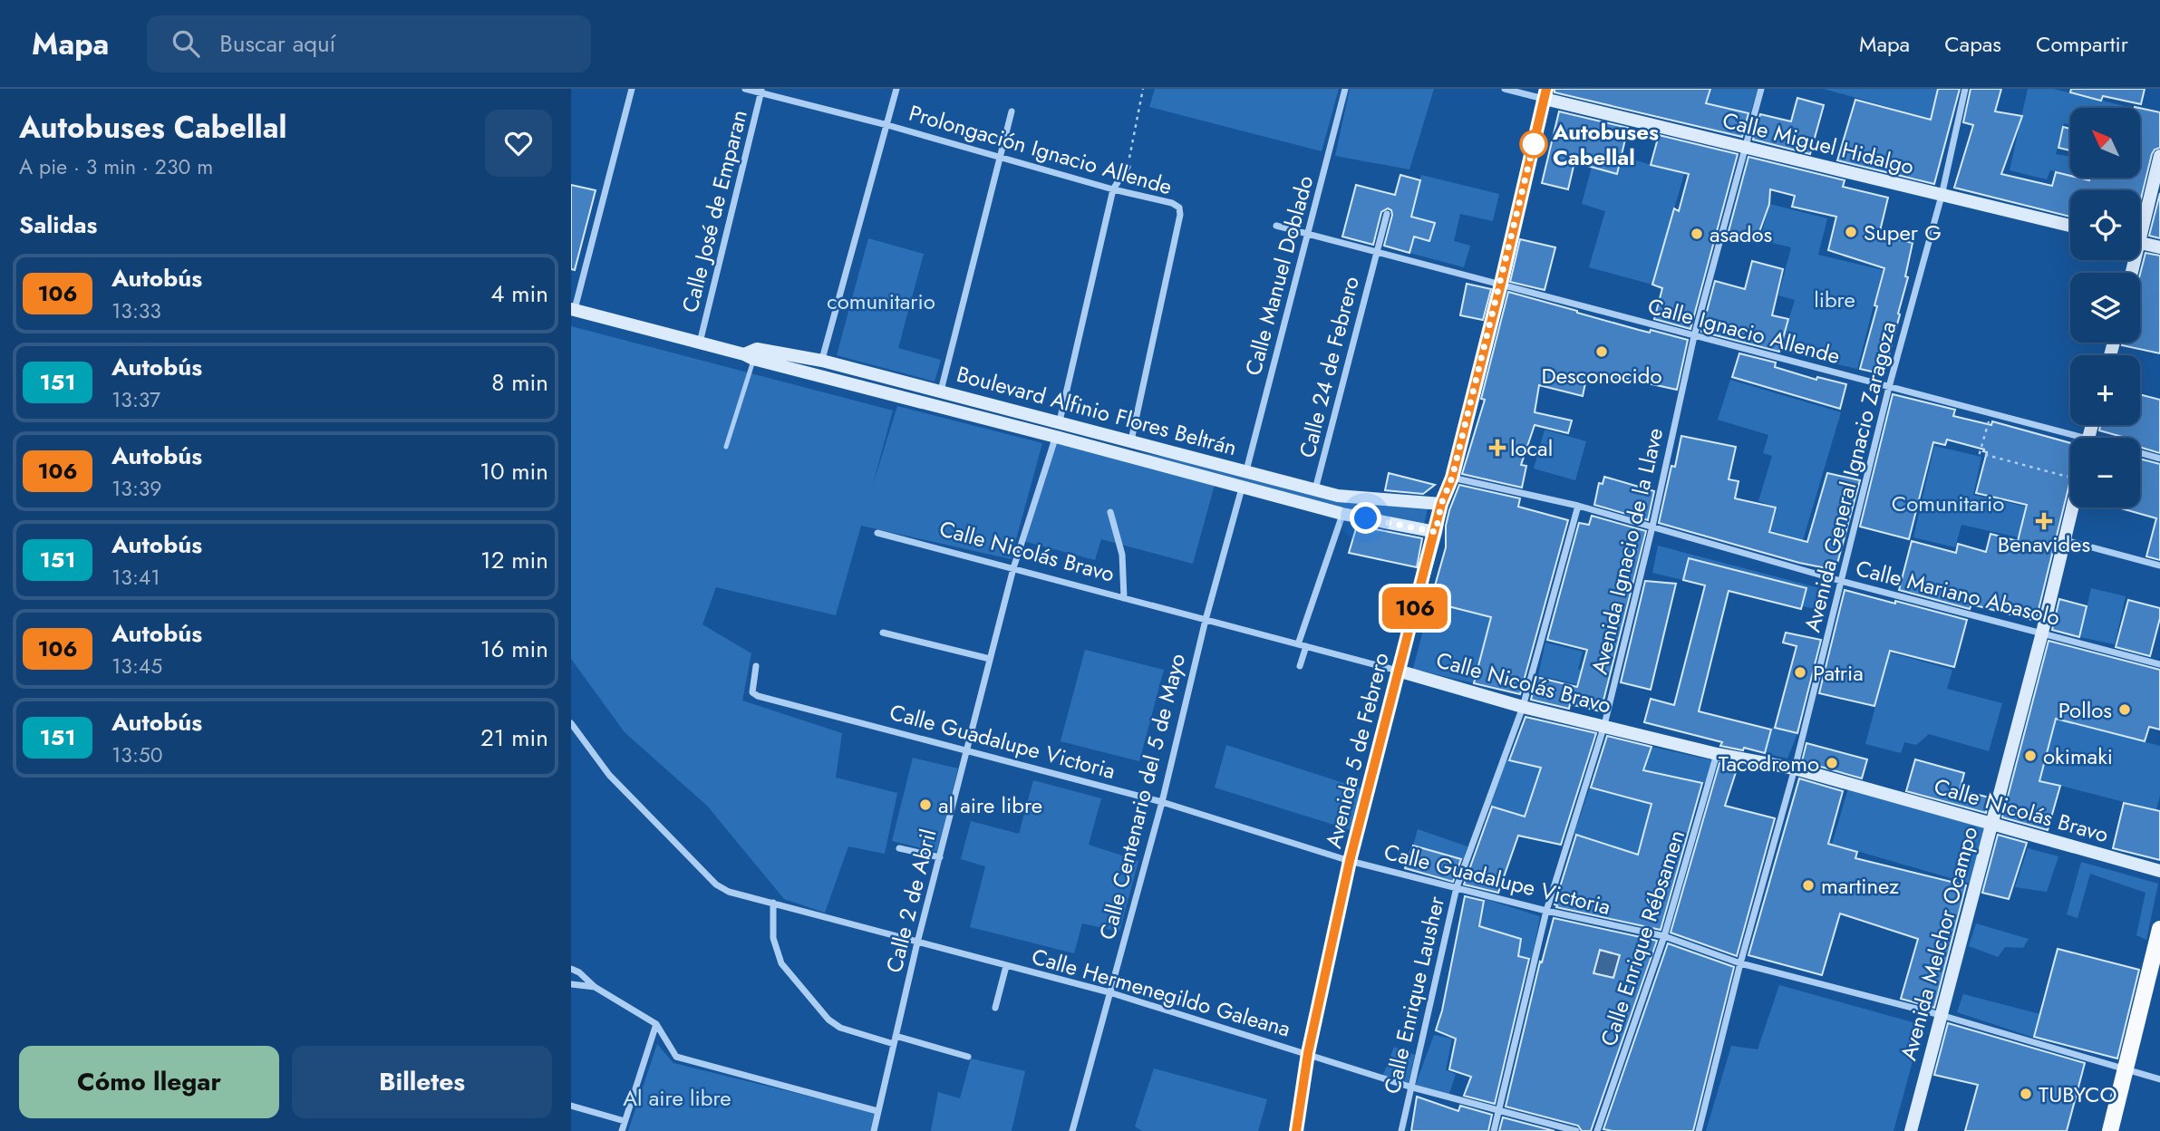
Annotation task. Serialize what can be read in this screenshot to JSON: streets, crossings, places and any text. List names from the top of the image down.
{
  "streets": {
    "street": [
      "Calle Miguel Hidalgo",
      "Prolongación Ignacio Allende",
      "Calle José de Emparan",
      "Calle Manuel Doblado",
      "Calle Ignacio Allende",
      "Calle 24 de Febrero",
      "Boulevard Alfinio Flores Beltrán",
      "Avenida General Ignacio Zaragoza",
      "Calle Nicolás Bravo",
      "Avenida Ignacio de la Llave",
      "Calle Mariano Abasolo",
      "Calle Guadalupe Victoria",
      "Avenida 5 de Febrero",
      "Calle Centenario del 5 de Mayo",
      "Calle 2 de Abril",
      "Calle Enrique Rébsamen",
      "Avenida Melchor Ocampo",
      "Calle Hermenegildo Galeana",
      "Calle Enrique Lausher"
    ]
  },
  "crossings": [
    ["Calle Miguel Hidalgo", "Avenida General Ignacio Zaragoza"],
    ["Calle Miguel Hidalgo", "Avenida Ignacio de la Llave"],
    ["Calle Miguel Hidalgo", "Avenida 5 de Febrero"],
    ["Prolongación Ignacio Allende", "Calle José de Emparan"],
    ["Prolongación Ignacio Allende", "Boulevard Alfinio Flores Beltrán"],
    ["Prolongación Ignacio Allende", "Calle 2 de Abril"],
    ["Calle José de Emparan", "Boulevard Alfinio Flores Beltrán"],
    ["Calle Manuel Doblado", "Boulevard Alfinio Flores Beltrán"],
    ["Calle Manuel Doblado", "Calle Centenario del 5 de Mayo"],
    ["Calle Ignacio Allende", "Avenida General Ignacio Zaragoza"],
    ["Calle Ignacio Allende", "Avenida Ignacio de la Llave"],
    ["Calle Ignacio Allende", "Avenida 5 de Febrero"],
    ["Calle 24 de Febrero", "Boulevard Alfinio Flores Beltrán"],
    ["Boulevard Alfinio Flores Beltrán", "Avenida 5 de Febrero"],
    ["Boulevard Alfinio Flores Beltrán", "Calle Centenario del 5 de Mayo"],
    ["Boulevard Alfinio Flores Beltrán", "Calle 2 de Abril"],
    ["Avenida General Ignacio Zaragoza", "Calle Nicolás Bravo"],
    ["Avenida General Ignacio Zaragoza", "Calle Mariano Abasolo"],
    ["Avenida General Ignacio Zaragoza", "Calle Guadalupe Victoria"],
    ["Calle Nicolás Bravo", "Avenida Ignacio de la Llave"],
    ["Calle Nicolás Bravo", "Avenida 5 de Febrero"],
    ["Calle Nicolás Bravo", "Calle Centenario del 5 de Mayo"],
    ["Calle Nicolás Bravo", "Calle 2 de Abril"],
    ["Calle Nicolás Bravo", "Calle Enrique Rébsamen"],
    ["Calle Nicolás Bravo", "Avenida Melchor Ocampo"],
    ["Calle Nicolás Bravo", "Calle Enrique Lausher"],
    ["Avenida Ignacio de la Llave", "Calle Mariano Abasolo"],
    ["Avenida Ignacio de la Llave", "Calle Guadalupe Victoria"],
    ["Avenida Ignacio de la Llave", "Calle Hermenegildo Galeana"],
    ["Calle Mariano Abasolo", "Avenida 5 de Febrero"],
    ["Calle Mariano Abasolo", "Avenida Melchor Ocampo"],
    ["Calle Mariano Abasolo", "Calle Enrique Lausher"],
    ["Calle Guadalupe Victoria", "Avenida 5 de Febrero"],
    ["Calle Guadalupe Victoria", "Calle Centenario del 5 de Mayo"],
    ["Calle Guadalupe Victoria", "Calle 2 de Abril"],
    ["Calle Guadalupe Victoria", "Calle Enrique Rébsamen"],
    ["Calle Guadalupe Victoria", "Avenida Melchor Ocampo"],
    ["Calle Guadalupe Victoria", "Calle Enrique Lausher"],
    ["Avenida 5 de Febrero", "Calle Hermenegildo Galeana"],
    ["Calle Centenario del 5 de Mayo", "Calle Hermenegildo Galeana"],
    ["Calle 2 de Abril", "Calle Hermenegildo Galeana"],
    ["Calle Hermenegildo Galeana", "Calle Enrique Lausher"]
  ],
  "parks": [
    "libre",
    "comunitario",
    "Comunitario",
    "Al aire libre"
  ],
  "places": {
    "other": [
      "Autobuses Cabellal",
      "Super G",
      "asados",
      "Desconocido",
      "Patria",
      "Pollos",
      "okimaki",
      "Tacodromo",
      "al aire libre",
      "martinez",
      "TUBYCO"
    ],
    "health": ["local", "Benavides"]
  },
  "lines": ["bus line 106"],
  "north": "top left",
  "page": {
    "header": "Mapa",
    "search": "Buscar aquí",
    "nav": ["Mapa", "Capas", "Compartir"],
    "heading": [
      ["Autobuses Cabellal", "A pie · 3 min · 230 m"],
      "Salidas"
    ],
    "on_map": "106",
    "map_buttons": ["+", "−"],
    "list": [
      {
        "mark": "106",
        "name": "Autobús",
        "note": "13:33",
        "value": "4 min"
      },
      {
        "mark": "151",
        "name": "Autobús",
        "note": "13:37",
        "value": "8 min"
      },
      {
        "mark": "106",
        "name": "Autobús",
        "note": "13:39",
        "value": "10 min"
      },
      {
        "mark": "151",
        "name": "Autobús",
        "note": "13:41",
        "value": "12 min"
      },
      {
        "mark": "106",
        "name": "Autobús",
        "note": "13:45",
        "value": "16 min"
      },
      {
        "mark": "151",
        "name": "Autobús",
        "note": "13:50",
        "value": "21 min"
      }
    ],
    "buttons": ["Cómo llegar", "Billetes"]
  }
}
